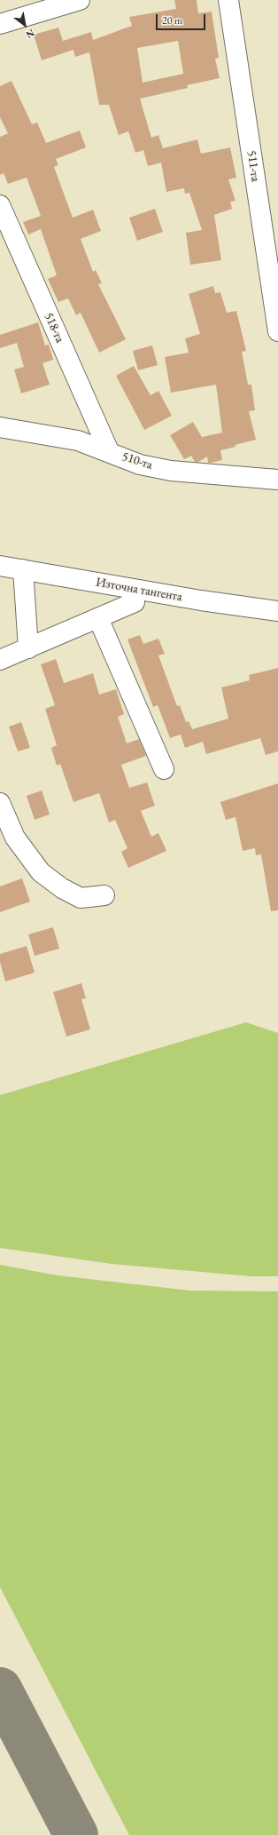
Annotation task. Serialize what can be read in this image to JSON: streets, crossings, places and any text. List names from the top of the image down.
{
  "streets": {
    "street": [
      "511-та",
      "518-та",
      "510-та",
      "Източна тангента"
    ]
  },
  "crossings": [
    ["518-та", "510-та"]
  ],
  "scale_bar": "20 m",
  "north": "bottom right"
}
